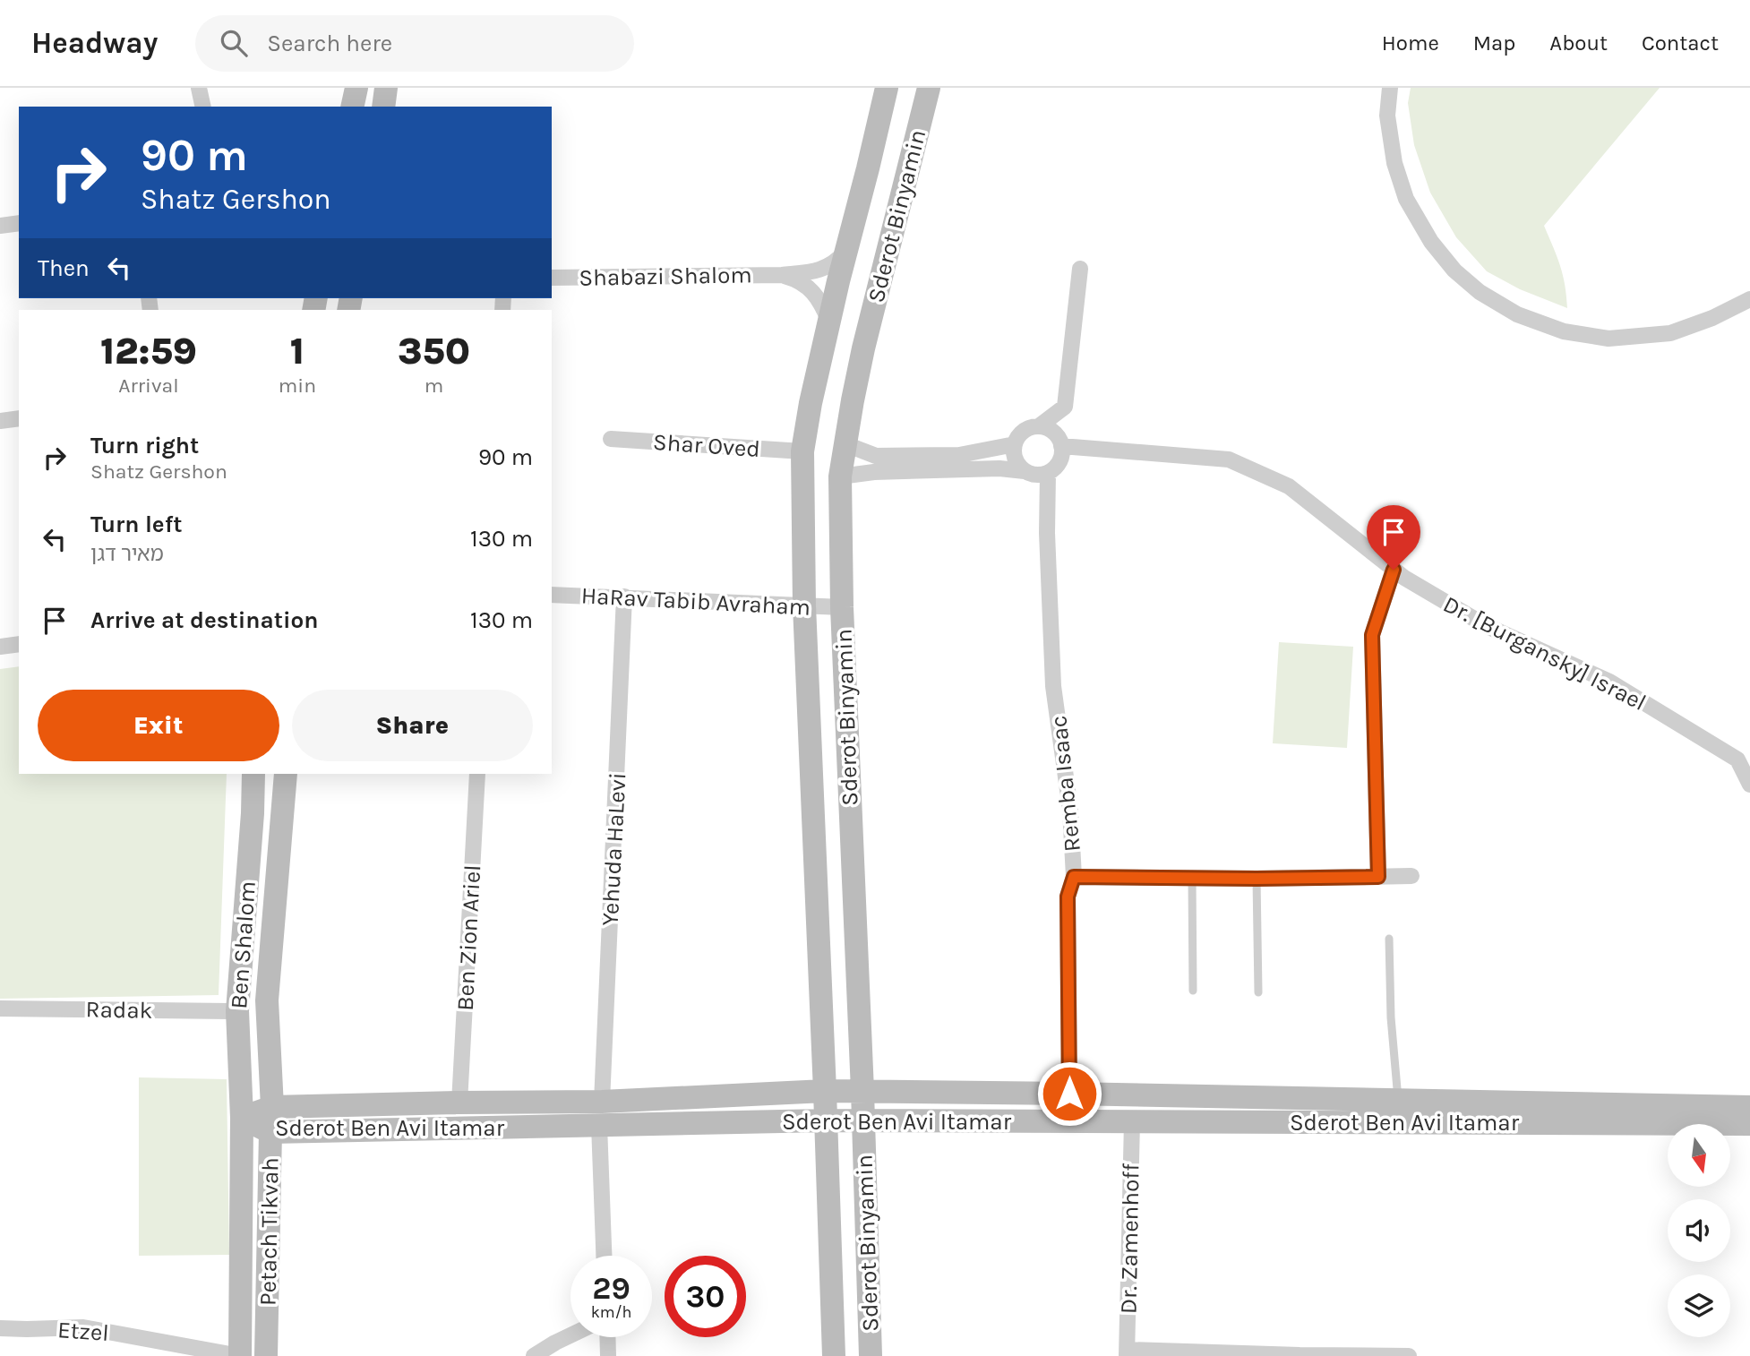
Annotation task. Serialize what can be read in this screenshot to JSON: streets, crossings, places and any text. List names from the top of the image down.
{
  "streets": {
    "main road": [
      "Sderot Binyamin",
      "Ben Shalom",
      "Sderot Ben Avi Itamar",
      "Petach Tikvah"
    ],
    "street": [
      "Shabazi Shalom",
      "Shar Oved",
      "HaRav Tabib Avraham",
      "Dr. [Burgansky] Israel",
      "Remba Isaac",
      "Yehuda HaLevi",
      "Ben Zion Ariel",
      "Radak",
      "Dr. Zamenhoff",
      "Etzel"
    ]
  },
  "crossings": [
    ["Sderot Binyamin", "Shabazi Shalom"],
    ["Sderot Binyamin", "Shar Oved"],
    ["Sderot Binyamin", "HaRav Tabib Avraham"],
    ["Sderot Binyamin", "Sderot Ben Avi Itamar"],
    ["HaRav Tabib Avraham", "Yehuda HaLevi"],
    ["Dr. [Burgansky] Israel", "Remba Isaac"],
    ["Remba Isaac", "Sderot Ben Avi Itamar"],
    ["Yehuda HaLevi", "Sderot Ben Avi Itamar"],
    ["Ben Zion Ariel", "Sderot Ben Avi Itamar"],
    ["Ben Shalom", "Radak"],
    ["Ben Shalom", "Sderot Ben Avi Itamar"],
    ["Ben Shalom", "Petach Tikvah"],
    ["Sderot Ben Avi Itamar", "Petach Tikvah"],
    ["Sderot Ben Avi Itamar", "Dr. Zamenhoff"],
    ["Petach Tikvah", "Etzel"]
  ],
  "north": "bottom",
  "page": {
    "header": "Headway",
    "search": "Search here",
    "nav": [
      "Home",
      "Map",
      "About",
      "Contact"
    ],
    "turn": ["90 m", "Shatz Gershon"],
    "then": "Then",
    "eta": [
      "12:59",
      "Arrival",
      "1",
      "min",
      "350",
      "m"
    ],
    "list": [
      {
        "name": "Turn right",
        "note": "Shatz Gershon",
        "value": "90 m"
      },
      {
        "name": "Turn left",
        "note": "מאיר דגן",
        "value": "130 m"
      },
      {
        "name": "Arrive at destination",
        "value": "130 m"
      }
    ],
    "buttons": ["Exit", "Share"],
    "speed": "29 km/h",
    "limit": "30"
  }
}
